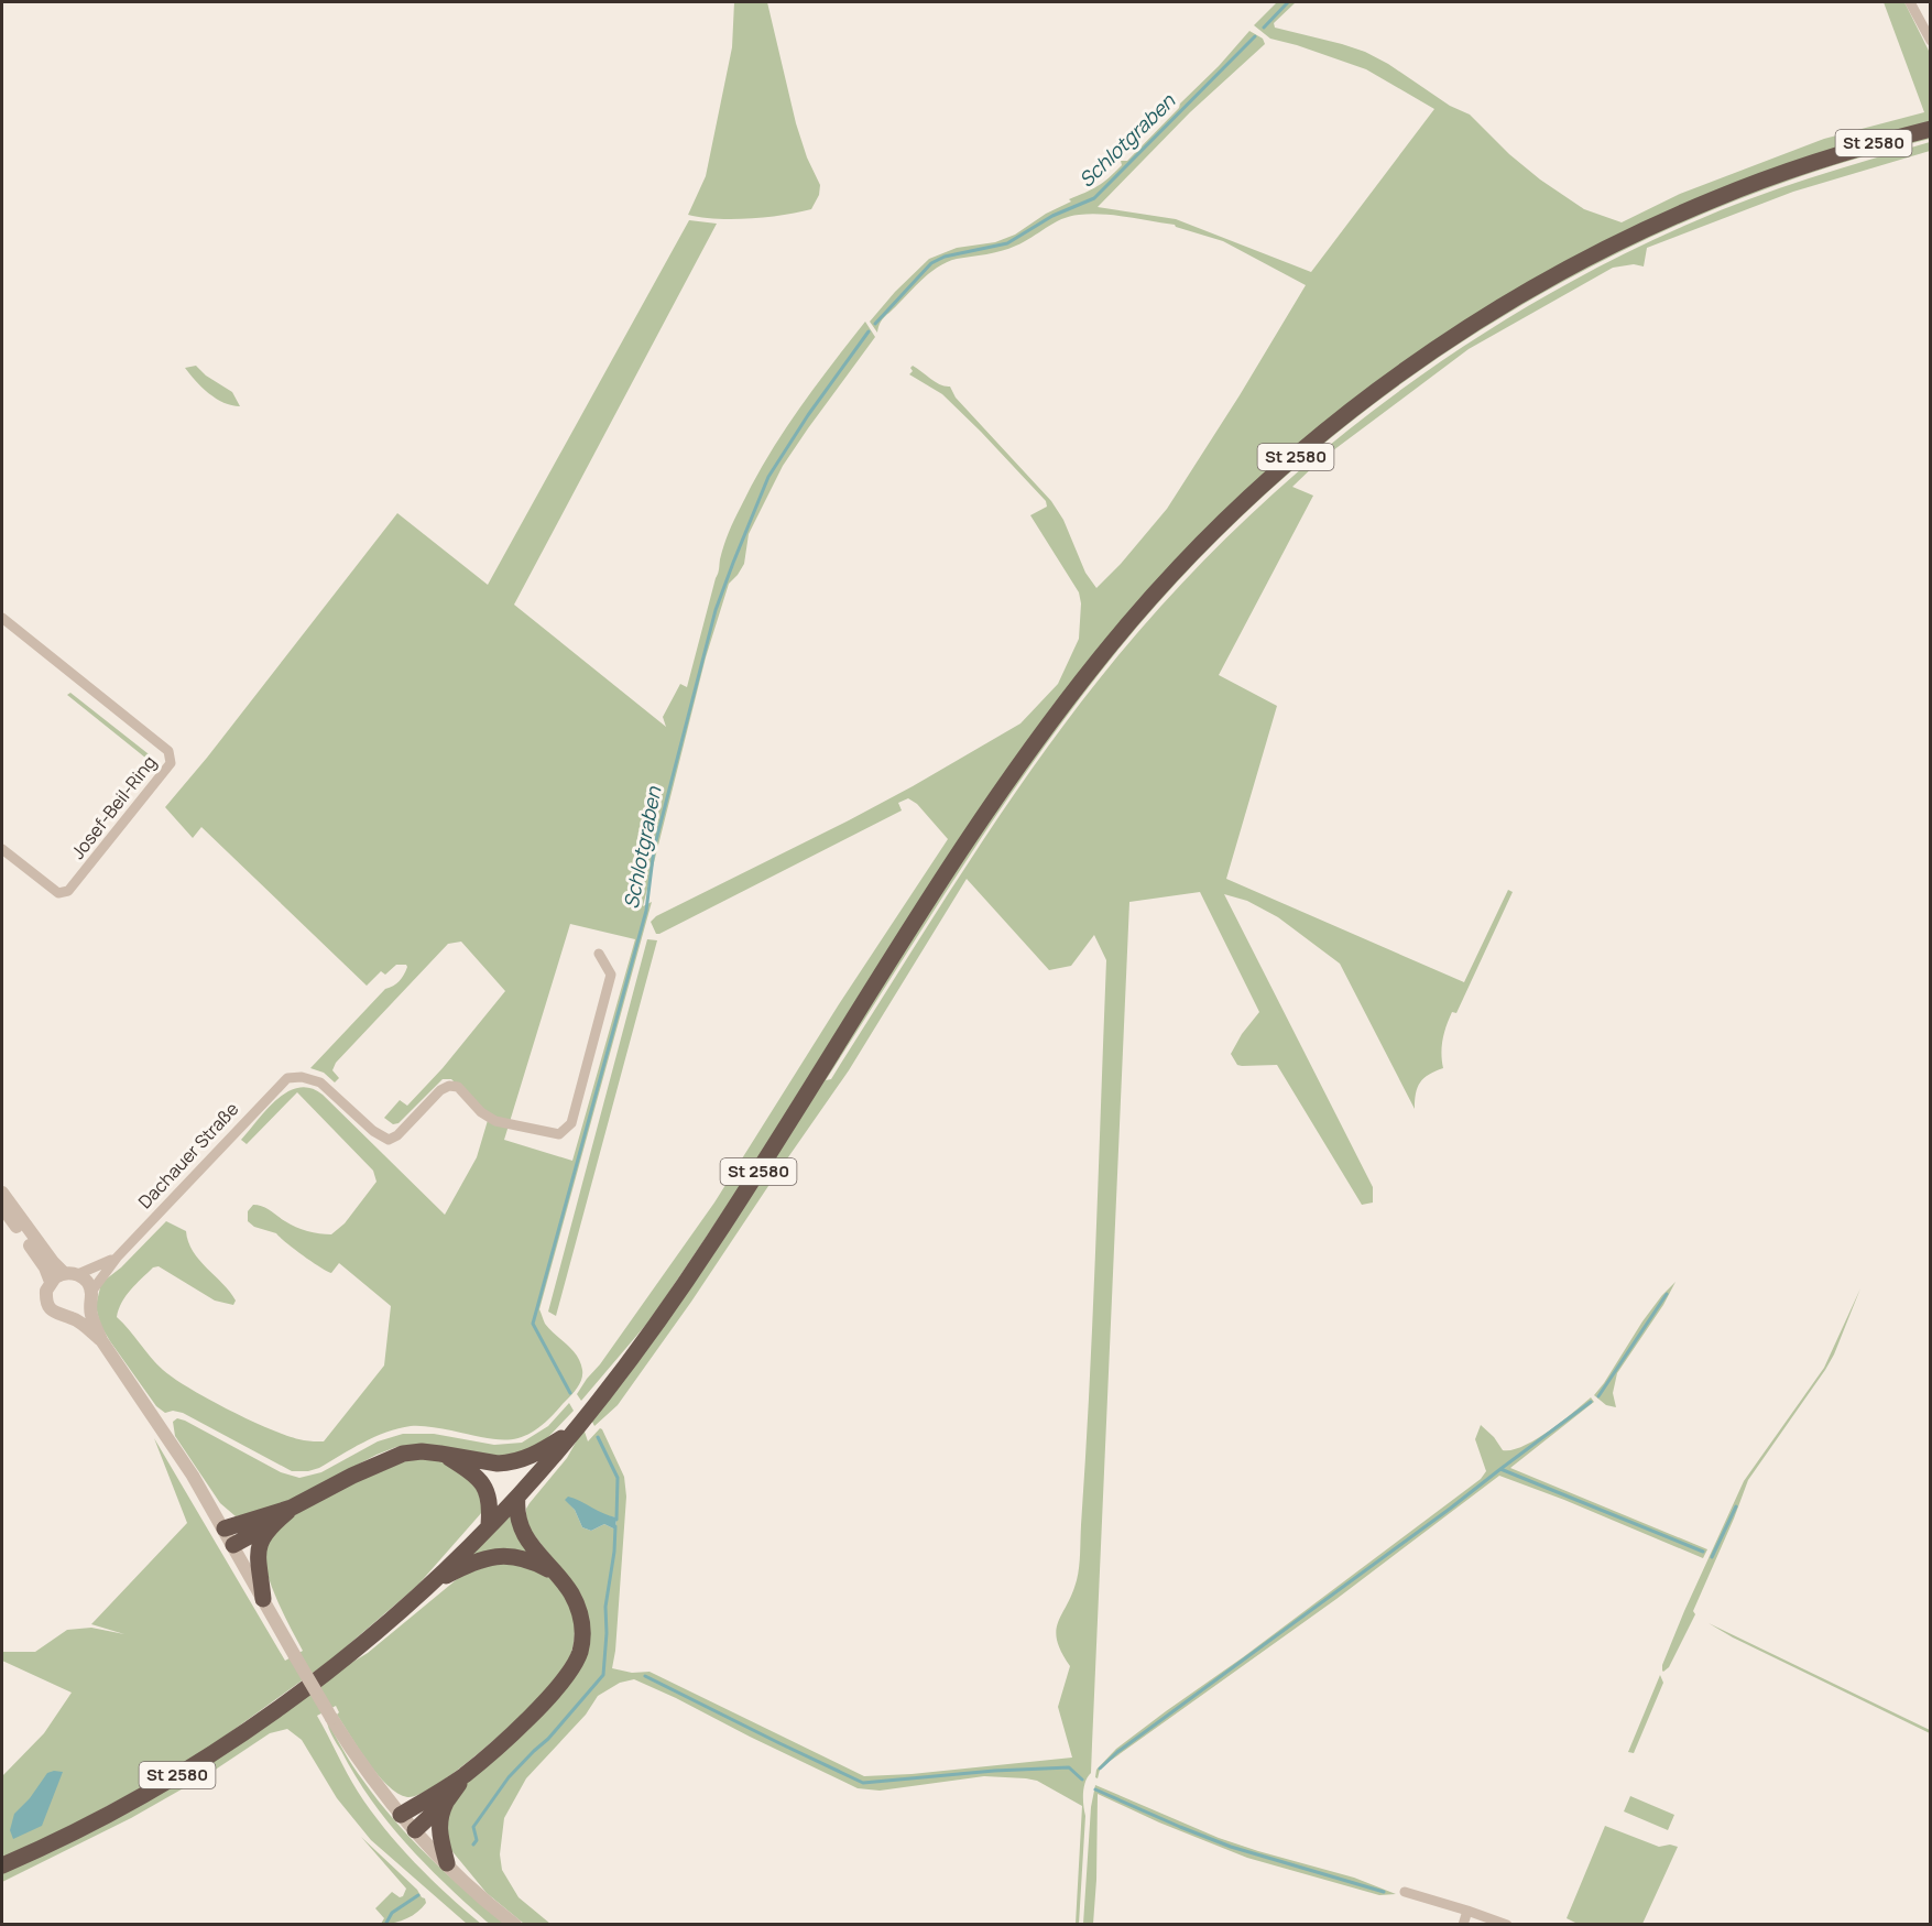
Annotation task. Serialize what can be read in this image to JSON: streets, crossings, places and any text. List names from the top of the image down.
{
  "streets": {
    "highway": ["St 2580"],
    "street": ["Josef-Beil-Ring", "Dachauer Straße"]
  },
  "water": ["Schlotgraben"]
}
